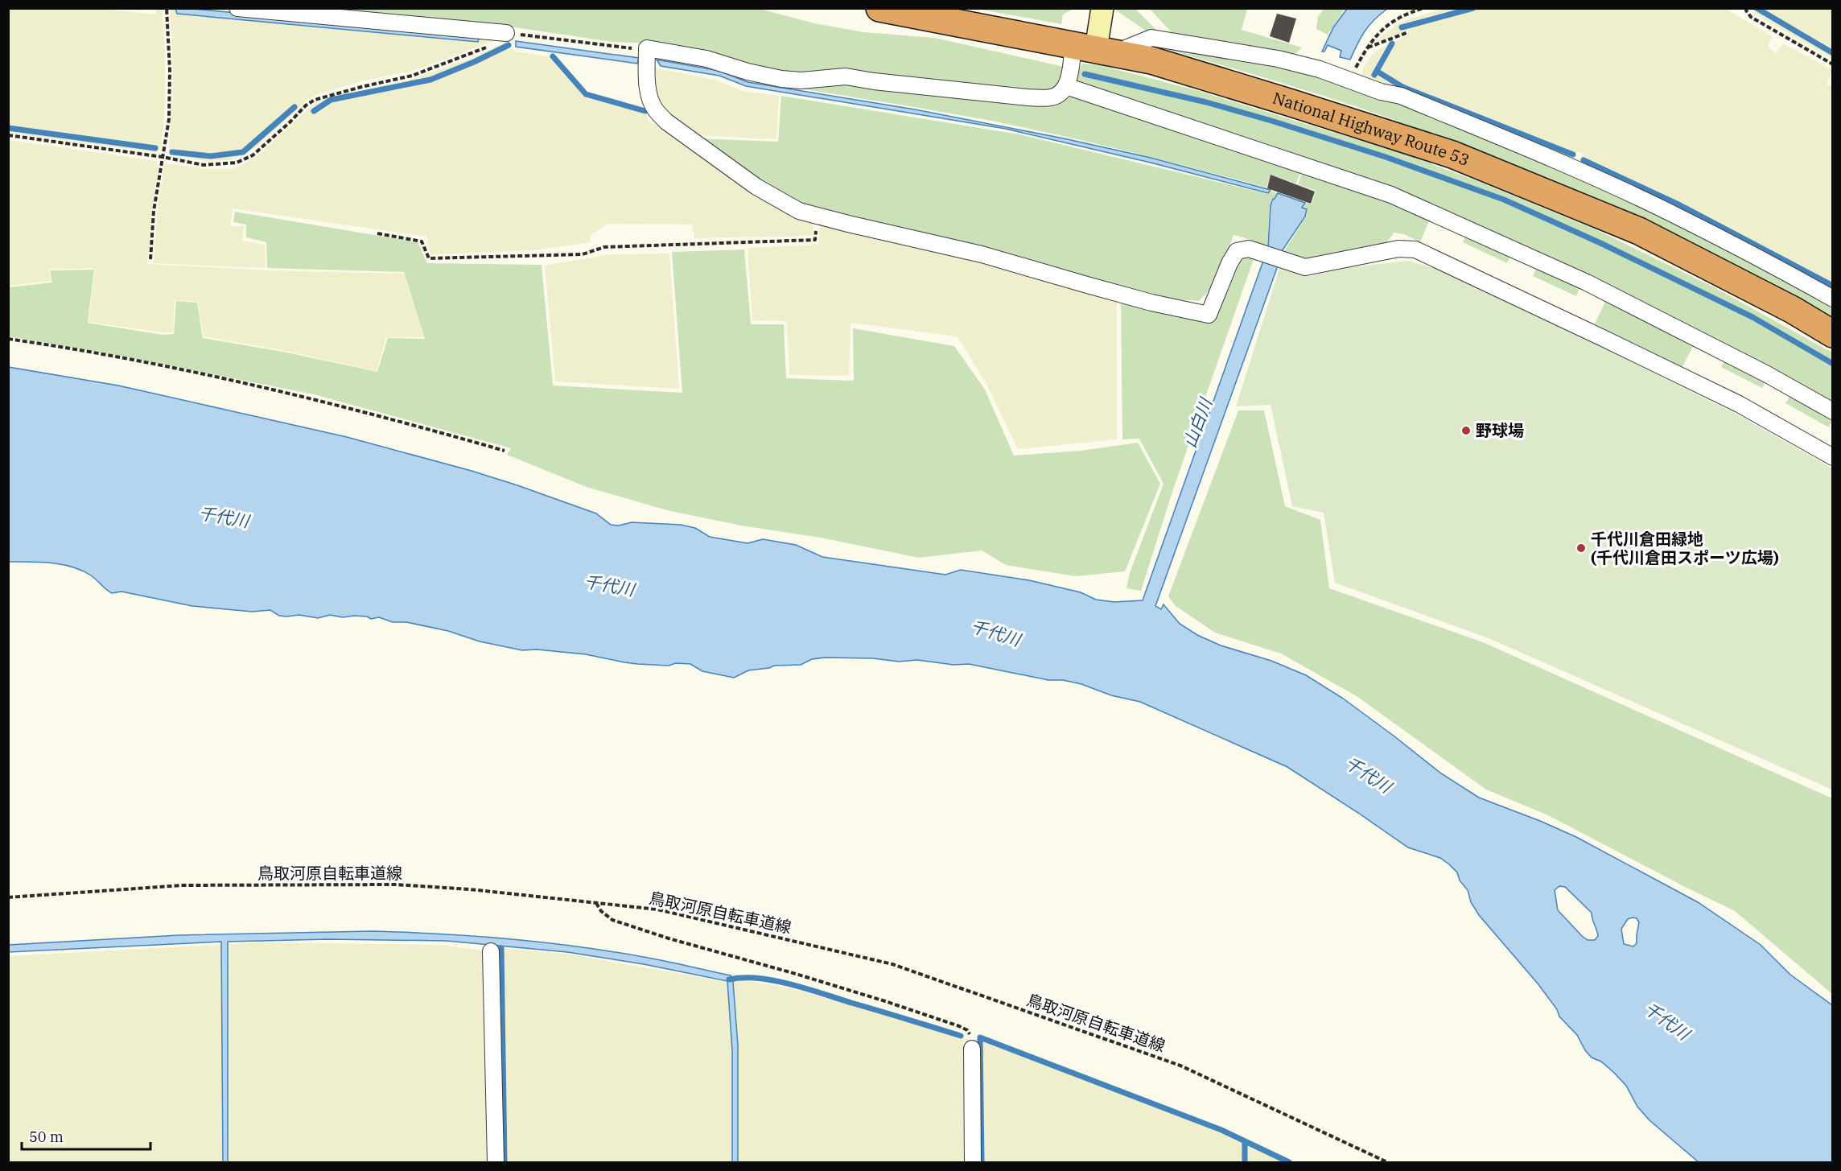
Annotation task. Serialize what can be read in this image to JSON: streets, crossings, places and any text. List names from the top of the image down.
{
  "streets": {
    "highway": ["National Highway Route 53"],
    "path": ["鳥取河原自転車道線"]
  },
  "water": ["山白川", "千代川"],
  "places": ["野球場", "千代川倉田緑地 (千代川倉田スポーツ広場)"],
  "scale_bar": "50 m"
}
